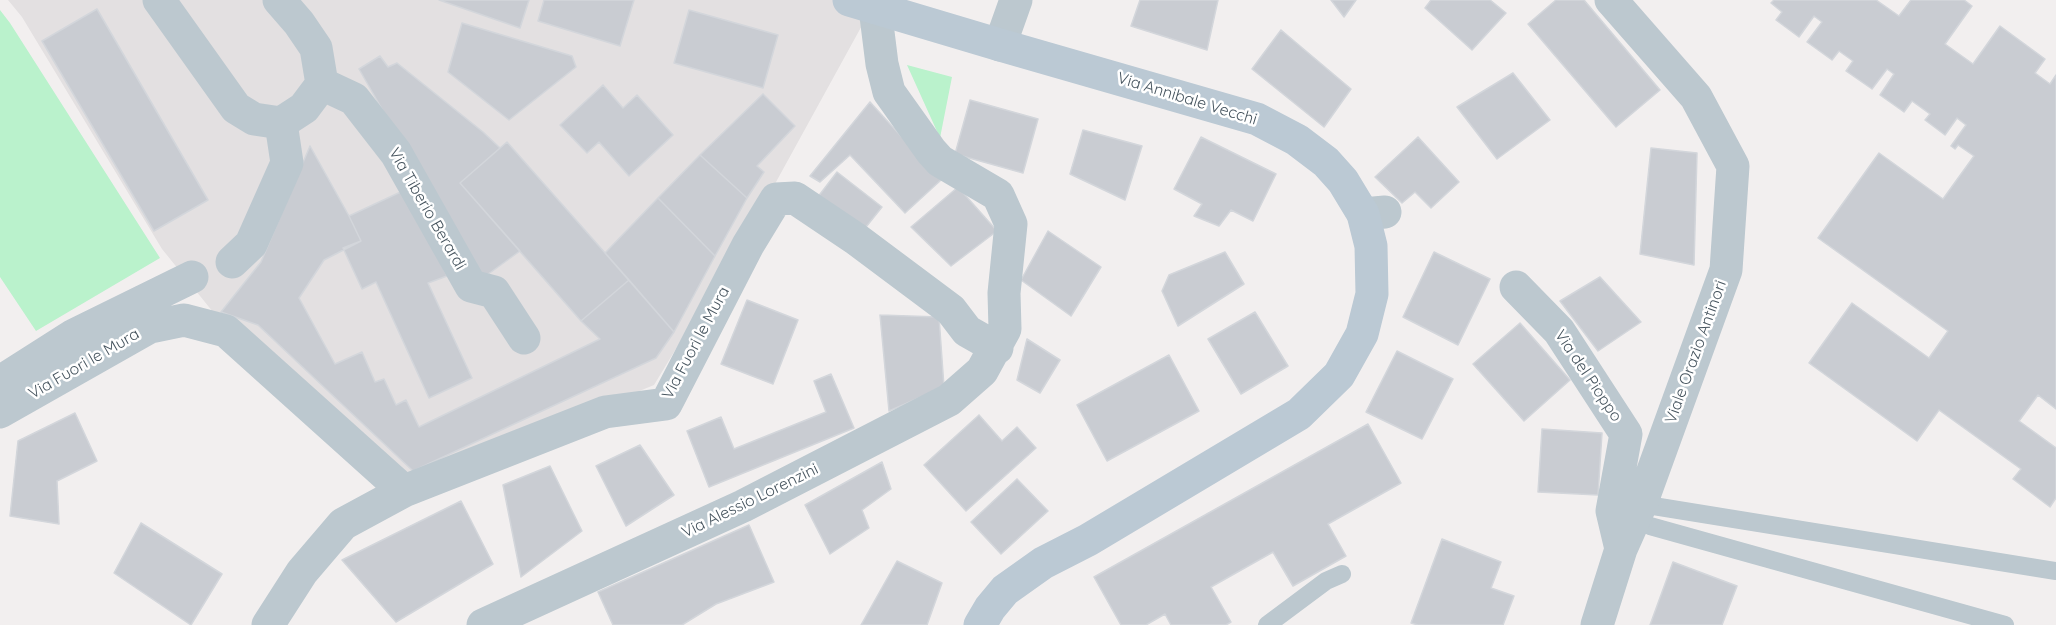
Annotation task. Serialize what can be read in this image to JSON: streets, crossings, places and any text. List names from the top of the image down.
{
  "streets": {
    "street": [
      "Via Annibale Vecchi",
      "Via Tiberio Berardi",
      "Via Fuori le Mura",
      "Viale Orazio Antinori",
      "Via del Pioppo",
      "Via Alessio Lorenzini"
    ]
  },
  "crossings": [
    ["Via Fuori le Mura", "Via Alessio Lorenzini"],
    ["Viale Orazio Antinori", "Via del Pioppo"]
  ]
}
